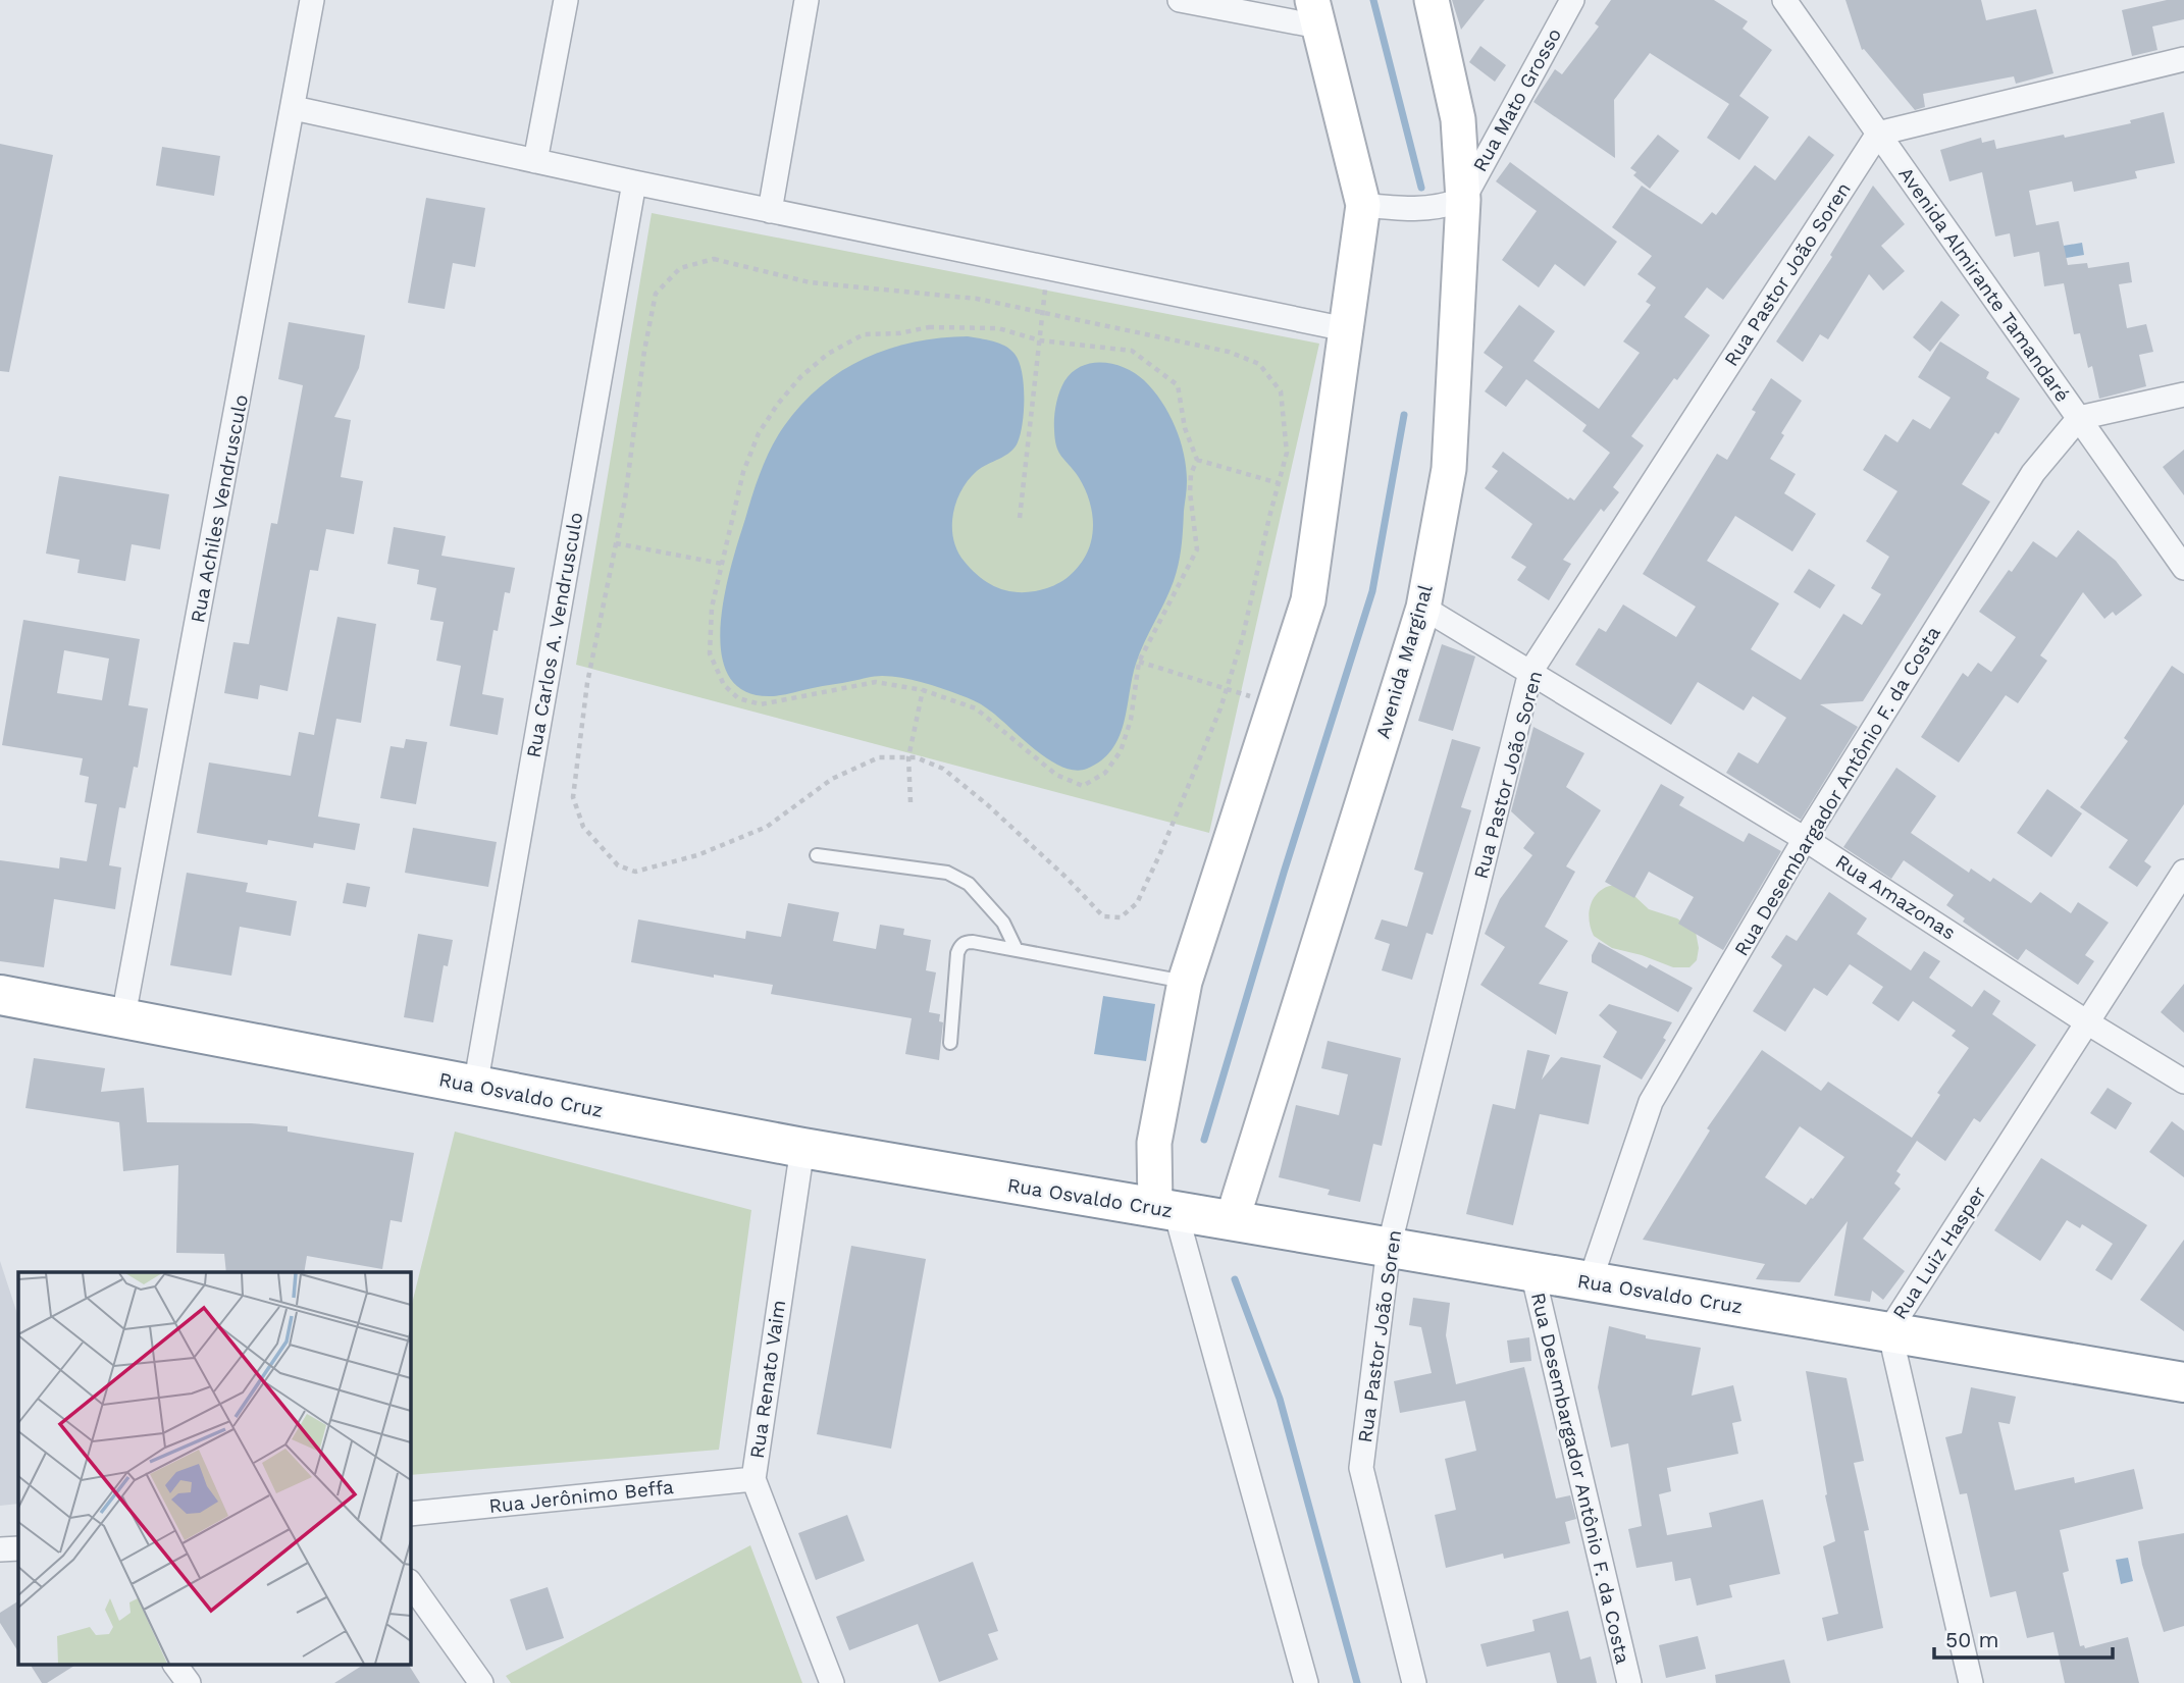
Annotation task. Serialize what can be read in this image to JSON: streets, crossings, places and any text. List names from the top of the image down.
{
  "streets": {
    "highway": ["Rua Osvaldo Cruz"],
    "street": [
      "Rua Mato Grosso",
      "Rua Pastor João Soren",
      "Avenida Almirante Tamandaré",
      "Rua Achiles Vendrusculo",
      "Rua Carlos A. Vendrusculo",
      "Avenida Marginal",
      "Rua Desembargador Antônio F. da Costa",
      "Rua Amazonas",
      "Rua Luiz Hasper",
      "Rua Renato Vaim",
      "Rua Jerônimo Beffa"
    ]
  },
  "crossings": [
    ["Rua Mato Grosso", "Avenida Marginal"],
    ["Rua Pastor João Soren", "Avenida Almirante Tamandaré"],
    ["Rua Pastor João Soren", "Rua Amazonas"],
    ["Rua Pastor João Soren", "Rua Osvaldo Cruz"],
    ["Avenida Almirante Tamandaré", "Rua Desembargador Antônio F. da Costa"],
    ["Rua Achiles Vendrusculo", "Rua Osvaldo Cruz"],
    ["Rua Carlos A. Vendrusculo", "Rua Osvaldo Cruz"],
    ["Avenida Marginal", "Rua Amazonas"],
    ["Avenida Marginal", "Rua Osvaldo Cruz"],
    ["Rua Desembargador Antônio F. da Costa", "Rua Amazonas"],
    ["Rua Desembargador Antônio F. da Costa", "Rua Osvaldo Cruz"],
    ["Rua Amazonas", "Rua Luiz Hasper"],
    ["Rua Osvaldo Cruz", "Rua Luiz Hasper"],
    ["Rua Osvaldo Cruz", "Rua Renato Vaim"],
    ["Rua Renato Vaim", "Rua Jerônimo Beffa"]
  ],
  "scale_bar": "50 m"
}
